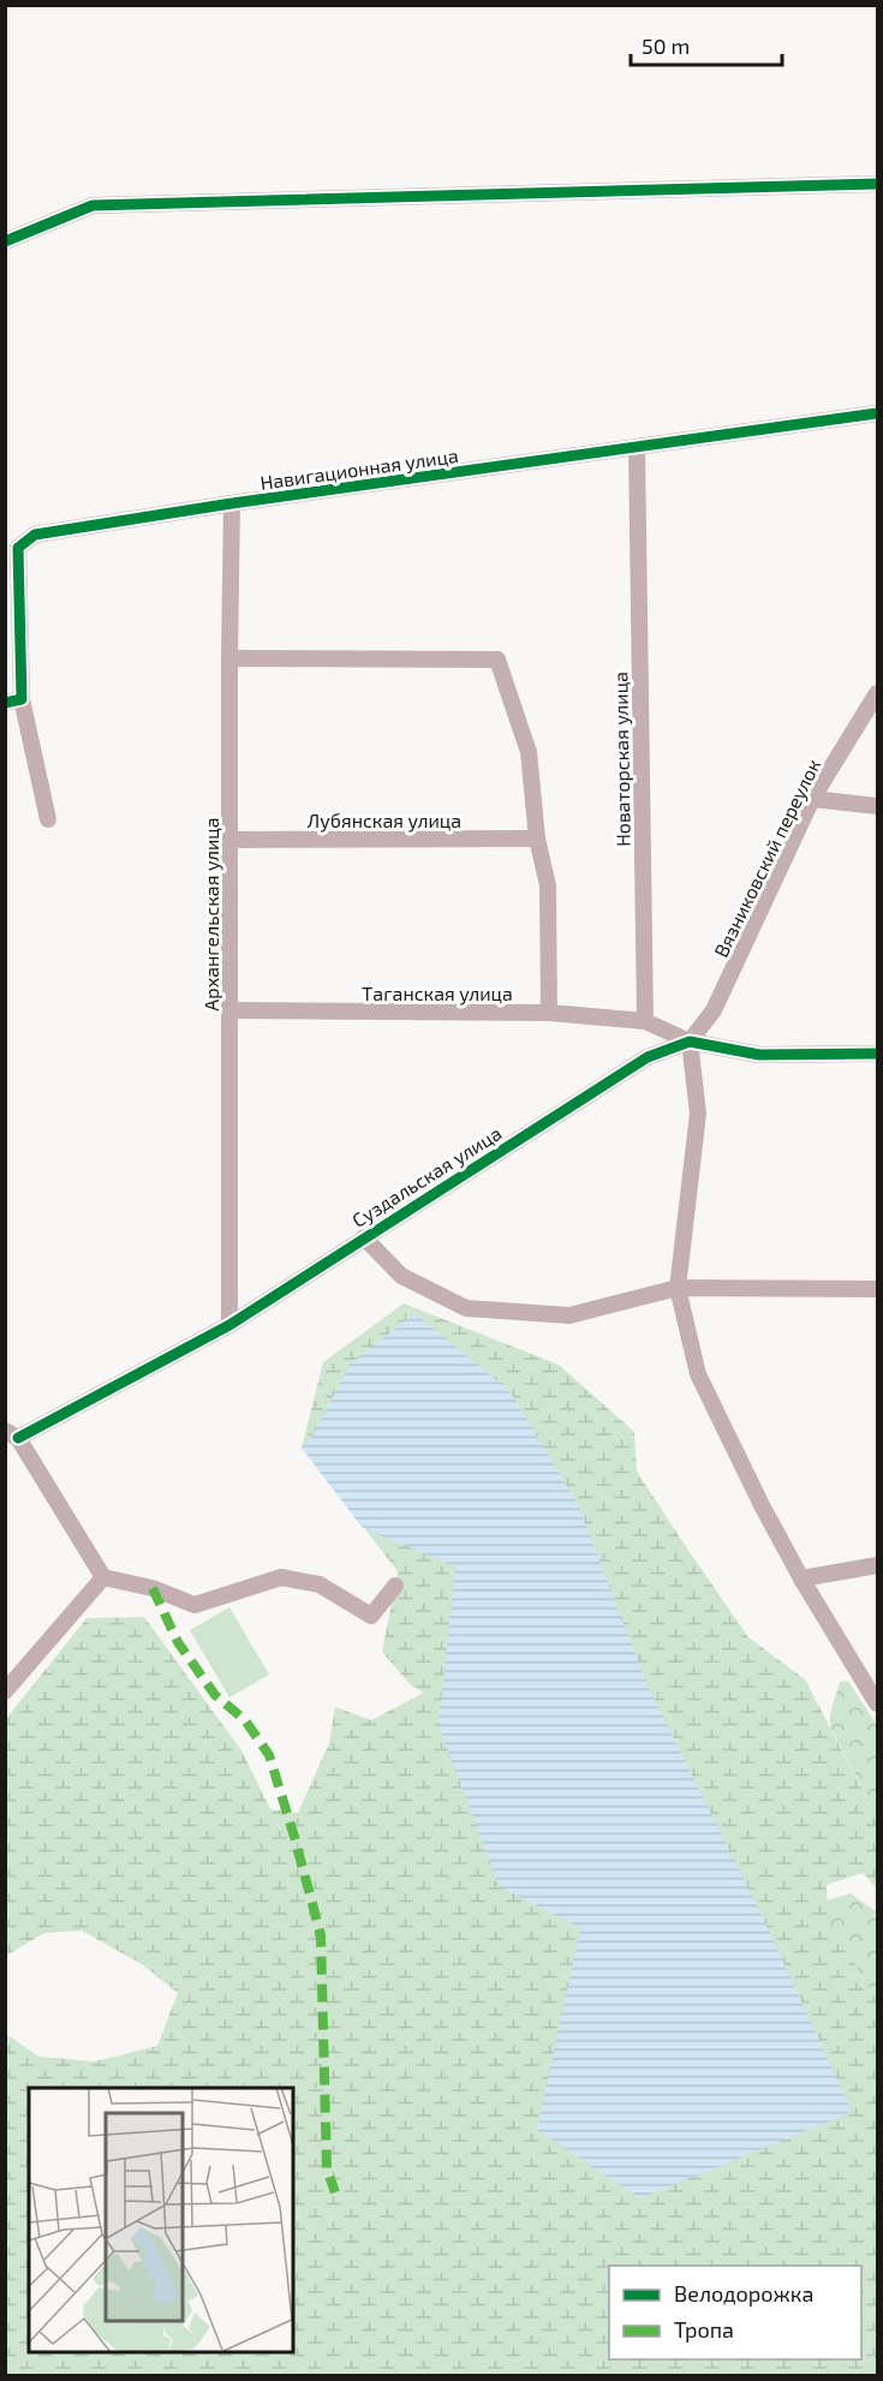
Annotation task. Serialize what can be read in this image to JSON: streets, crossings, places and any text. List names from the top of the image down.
{
  "streets": {
    "street": [
      "Навигационная улица",
      "Новаторская улица",
      "Лубянская улица",
      "Вязниковский переулок",
      "Архангельская улица",
      "Таганская улица",
      "Суздальская улица"
    ]
  },
  "crossings": [
    ["Навигационная улица", "Новаторская улица"],
    ["Навигационная улица", "Архангельская улица"],
    ["Новаторская улица", "Таганская улица"],
    ["Лубянская улица", "Архангельская улица"],
    ["Вязниковский переулок", "Суздальская улица"],
    ["Архангельская улица", "Таганская улица"],
    ["Архангельская улица", "Суздальская улица"]
  ],
  "legend": ["Велодорожка", "Тропа"],
  "scale_bar": "50 m"
}
